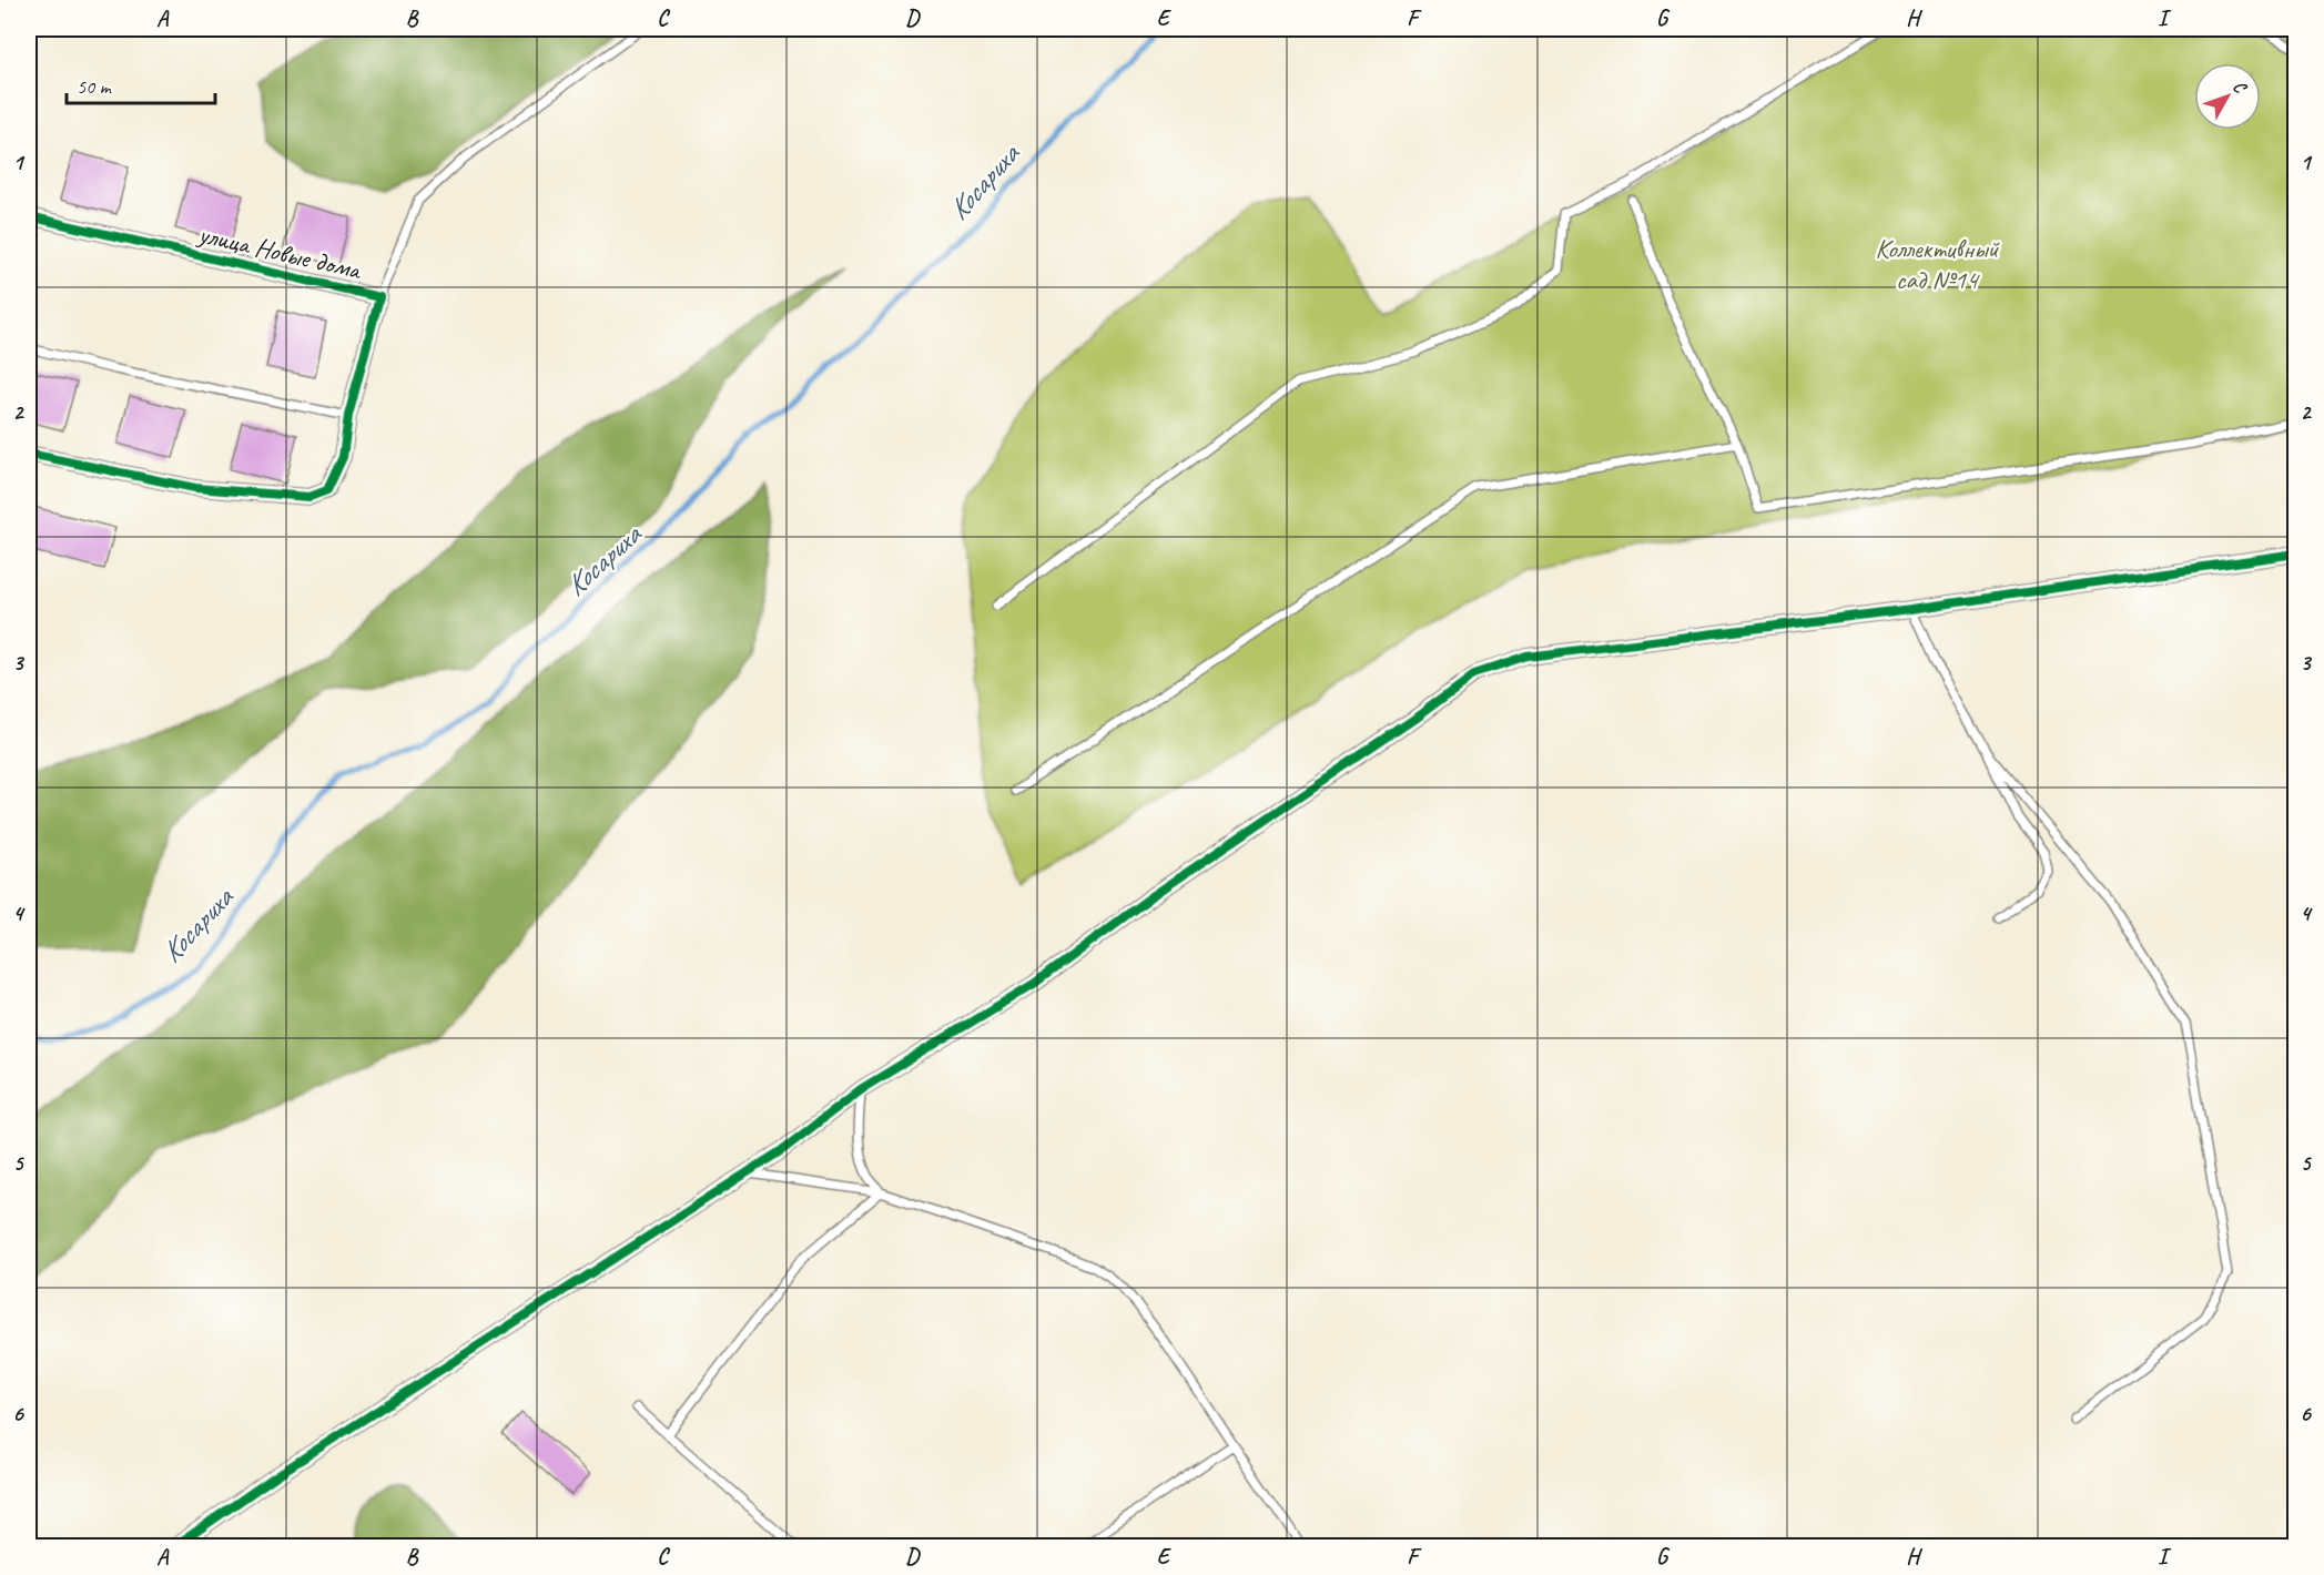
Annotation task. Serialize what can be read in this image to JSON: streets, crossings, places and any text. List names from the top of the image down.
{
  "streets": {
    "street": ["улица Новые дома"]
  },
  "water": ["Косариха"],
  "parks": ["Коллективный сад №14"],
  "scale_bar": "50 m",
  "north": "top right",
  "grid": {
    "columns": [
      "A",
      "B",
      "C",
      "D",
      "E",
      "F",
      "G",
      "H",
      "I"
    ],
    "rows": [
      "1",
      "2",
      "3",
      "4",
      "5",
      "6"
    ]
  }
}
